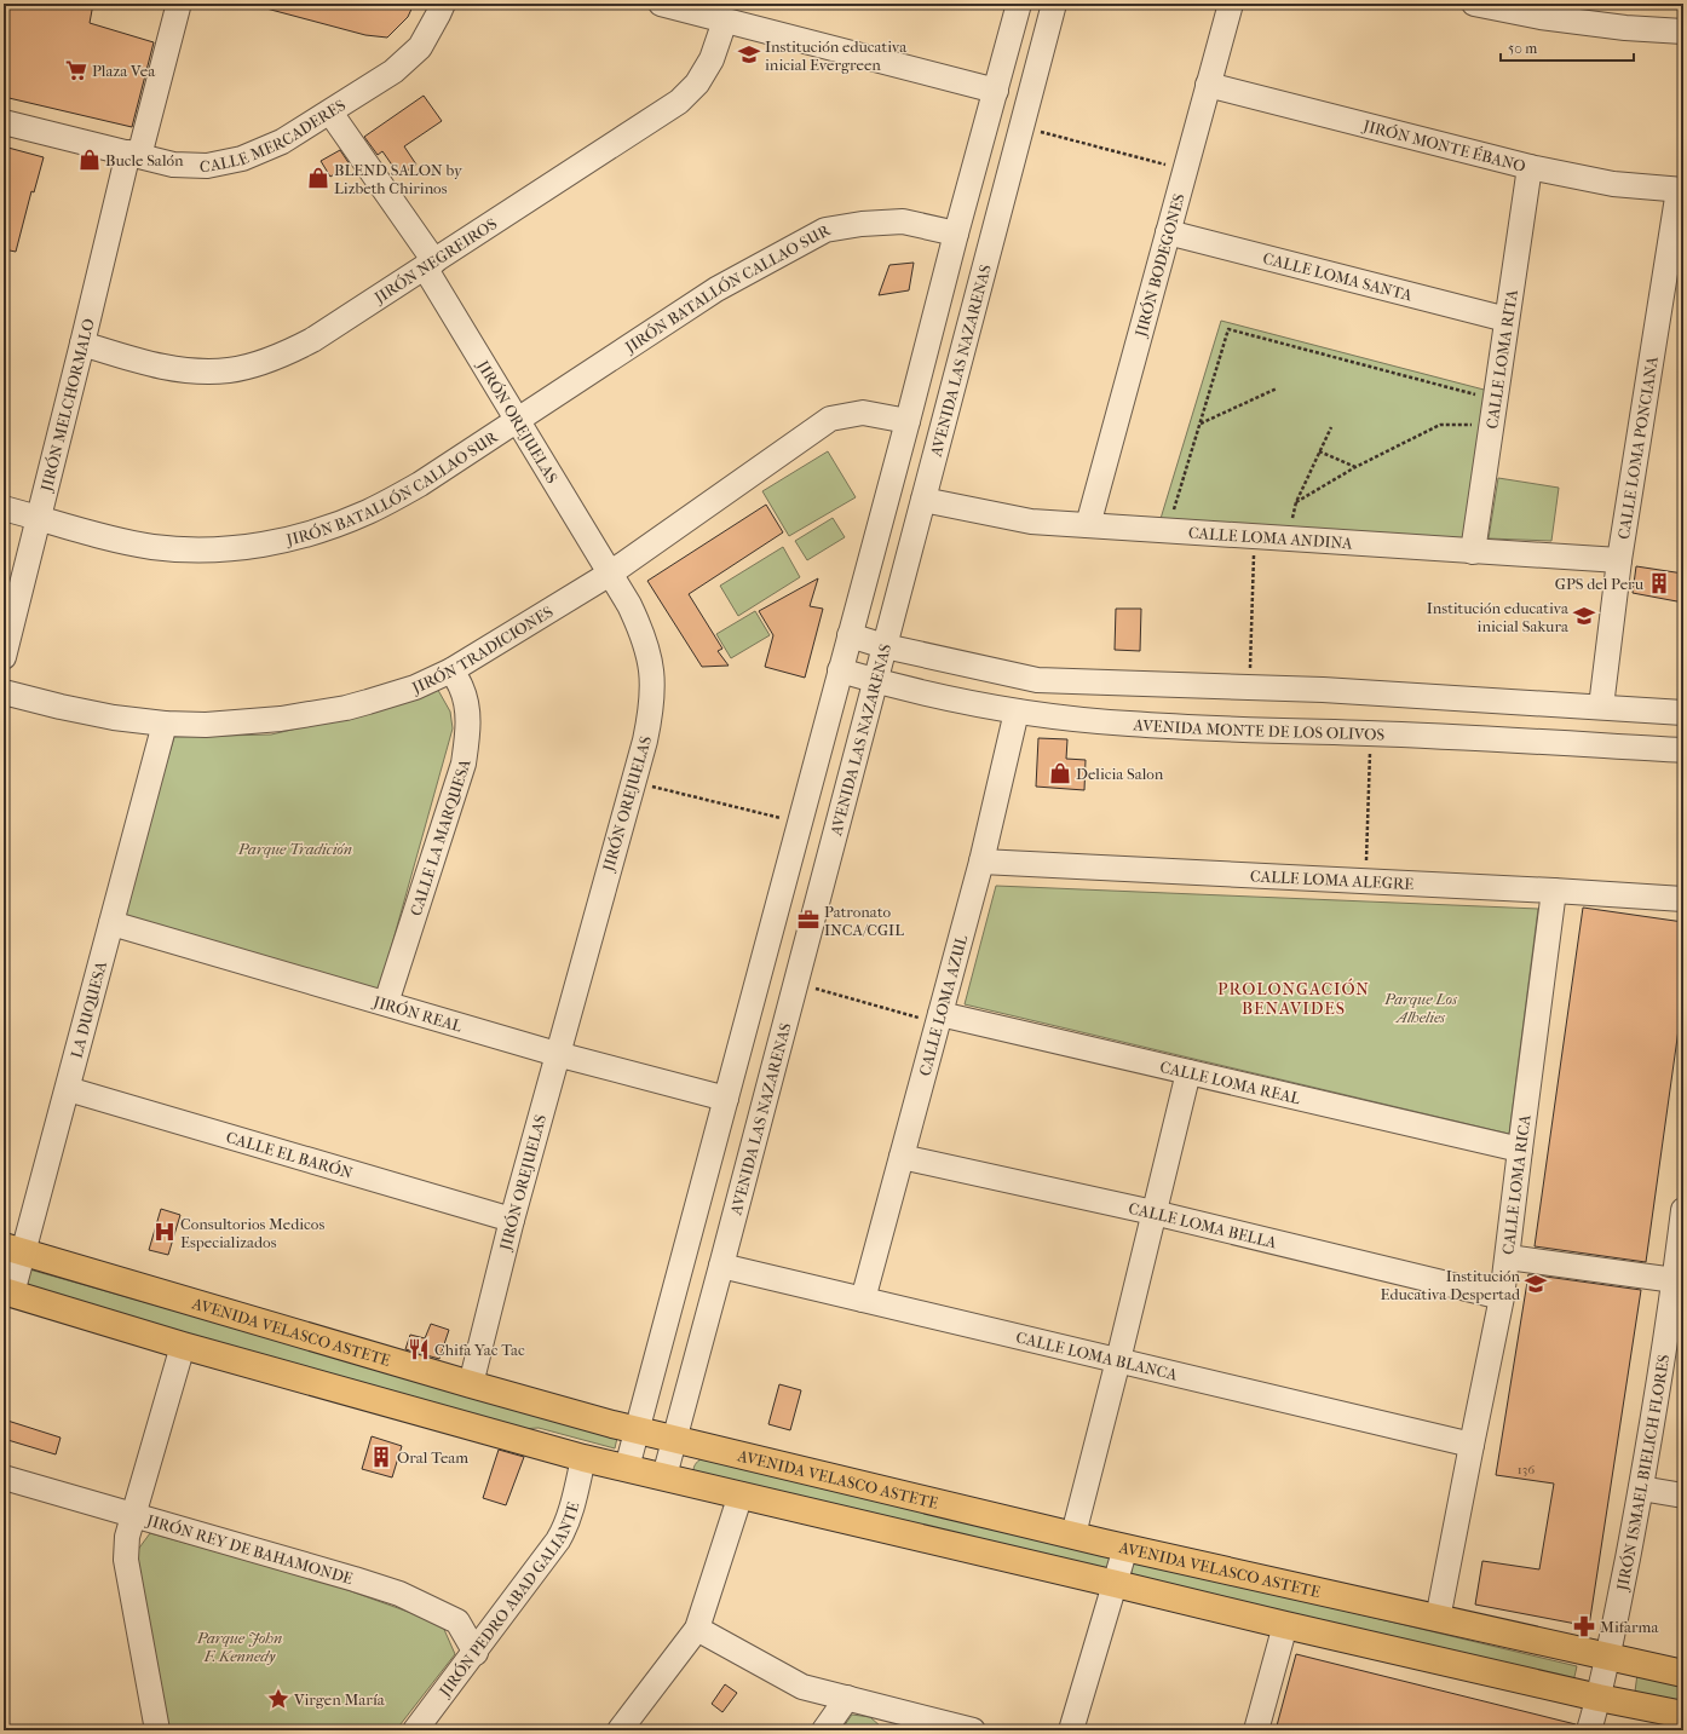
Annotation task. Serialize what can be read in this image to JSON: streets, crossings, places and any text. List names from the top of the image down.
{
  "streets": {
    "main road": ["AVENIDA VELASCO ASTETE"],
    "street": [
      "CALLE MERCADERES",
      "JIRÓN MONTE ÉBANO",
      "JIRÓN NEGREIROS",
      "JIRÓN BODEGONES",
      "CALLE LOMA SANTA",
      "JIRÓN BATALLÓN CALLAO SUR",
      "CALLE LOMA RITA",
      "AVENIDA LAS NAZARENAS",
      "JIRÓN MELCHORMALO",
      "JIRÓN OREJUELAS",
      "CALLE LOMA PONCIANA",
      "CALLE LOMA ANDINA",
      "JIRÓN TRADICIONES",
      "AVENIDA MONTE DE LOS OLIVOS",
      "CALLE LA MARQUESA",
      "CALLE LOMA ALEGRE",
      "CALLE LOMA AZUL",
      "LA DUQUESA",
      "JIRÓN REAL",
      "CALLE LOMA REAL",
      "CALLE EL BARÓN",
      "CALLE LOMA RICA",
      "CALLE LOMA BELLA",
      "CALLE LOMA BLANCA",
      "JIRÓN ISMAEL BIELICH FLORES",
      "JIRÓN REY DE BAHAMONDE",
      "JIRÓN PEDRO ABAD GALIANTE"
    ]
  },
  "crossings": [
    ["CALLE MERCADERES", "JIRÓN MELCHORMALO"],
    ["CALLE MERCADERES", "JIRÓN OREJUELAS"],
    ["JIRÓN MONTE ÉBANO", "JIRÓN BODEGONES"],
    ["JIRÓN MONTE ÉBANO", "CALLE LOMA RITA"],
    ["JIRÓN MONTE ÉBANO", "CALLE LOMA PONCIANA"],
    ["JIRÓN NEGREIROS", "JIRÓN MELCHORMALO"],
    ["JIRÓN NEGREIROS", "JIRÓN OREJUELAS"],
    ["JIRÓN BODEGONES", "CALLE LOMA SANTA"],
    ["JIRÓN BODEGONES", "CALLE LOMA ANDINA"],
    ["CALLE LOMA SANTA", "CALLE LOMA RITA"],
    ["JIRÓN BATALLÓN CALLAO SUR", "JIRÓN MELCHORMALO"],
    ["JIRÓN BATALLÓN CALLAO SUR", "JIRÓN OREJUELAS"],
    ["CALLE LOMA RITA", "CALLE LOMA ANDINA"],
    ["AVENIDA LAS NAZARENAS", "CALLE LOMA ANDINA"],
    ["AVENIDA LAS NAZARENAS", "AVENIDA MONTE DE LOS OLIVOS"],
    ["AVENIDA LAS NAZARENAS", "AVENIDA VELASCO ASTETE"],
    ["AVENIDA LAS NAZARENAS", "CALLE LOMA BLANCA"],
    ["JIRÓN OREJUELAS", "JIRÓN TRADICIONES"],
    ["JIRÓN OREJUELAS", "JIRÓN REAL"],
    ["JIRÓN OREJUELAS", "CALLE EL BARÓN"],
    ["JIRÓN OREJUELAS", "AVENIDA VELASCO ASTETE"],
    ["CALLE LOMA PONCIANA", "CALLE LOMA ANDINA"],
    ["JIRÓN TRADICIONES", "CALLE LA MARQUESA"],
    ["JIRÓN TRADICIONES", "LA DUQUESA"],
    ["AVENIDA MONTE DE LOS OLIVOS", "CALLE LOMA AZUL"],
    ["CALLE LA MARQUESA", "JIRÓN REAL"],
    ["CALLE LOMA ALEGRE", "CALLE LOMA AZUL"],
    ["CALLE LOMA ALEGRE", "CALLE LOMA RICA"],
    ["CALLE LOMA AZUL", "CALLE LOMA REAL"],
    ["CALLE LOMA AZUL", "CALLE LOMA BELLA"],
    ["CALLE LOMA AZUL", "CALLE LOMA BLANCA"],
    ["LA DUQUESA", "JIRÓN REAL"],
    ["LA DUQUESA", "CALLE EL BARÓN"],
    ["LA DUQUESA", "AVENIDA VELASCO ASTETE"],
    ["CALLE LOMA REAL", "CALLE LOMA RICA"],
    ["CALLE LOMA RICA", "CALLE LOMA BELLA"],
    ["CALLE LOMA RICA", "AVENIDA VELASCO ASTETE"],
    ["CALLE LOMA RICA", "CALLE LOMA BLANCA"],
    ["AVENIDA VELASCO ASTETE", "JIRÓN ISMAEL BIELICH FLORES"],
    ["JIRÓN REY DE BAHAMONDE", "JIRÓN PEDRO ABAD GALIANTE"]
  ],
  "districts": ["PROLONGACIÓN BENAVIDES"],
  "parks": ["Parque Tradición", "Parque Los Alhelies", "Parque John F. Kennedy"],
  "places": {
    "school or university": ["Institución educativa inicial Evergreen", "Institución educativa inicial Sakura", "Institución Educativa Despertad"],
    "supermarket": ["Plaza Vea"],
    "shop": ["Bucle Salón", "BLEND SALON by Lizbeth Chirinos", "Delicia Salon"],
    "building": ["GPS del Peru", "Oral Team"],
    "office": ["Patronato INCA/CGIL"],
    "hospital": ["Consultorios Medicos Especializados"],
    "restaurant": ["Chifa Yac Tac"],
    "pharmacy": ["Mifarma"],
    "place": ["Virgen María"]
  },
  "house_numbers": ["136"],
  "scale_bar": "50 m"
}
